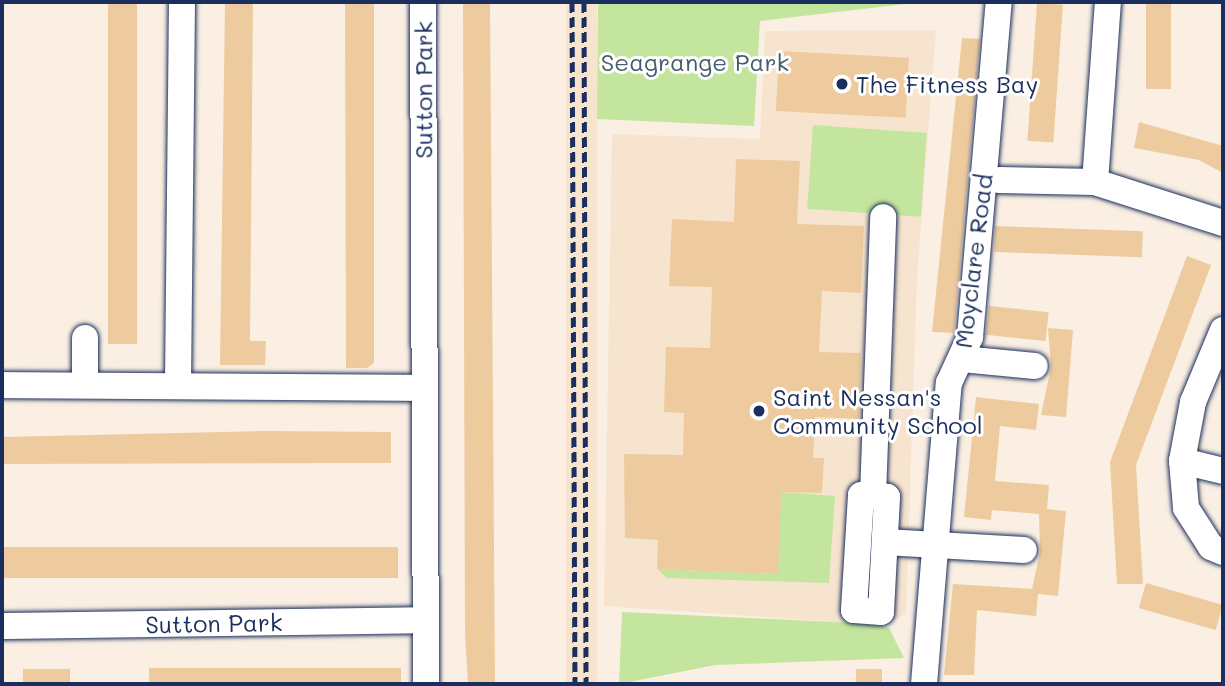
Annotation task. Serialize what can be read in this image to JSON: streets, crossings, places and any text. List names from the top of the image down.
{
  "streets": {
    "street": ["Sutton Park", "Moyclare Road"]
  },
  "parks": ["Seagrange Park"],
  "places": ["The Fitness Bay", "Saint Nessan's Community School"]
}
